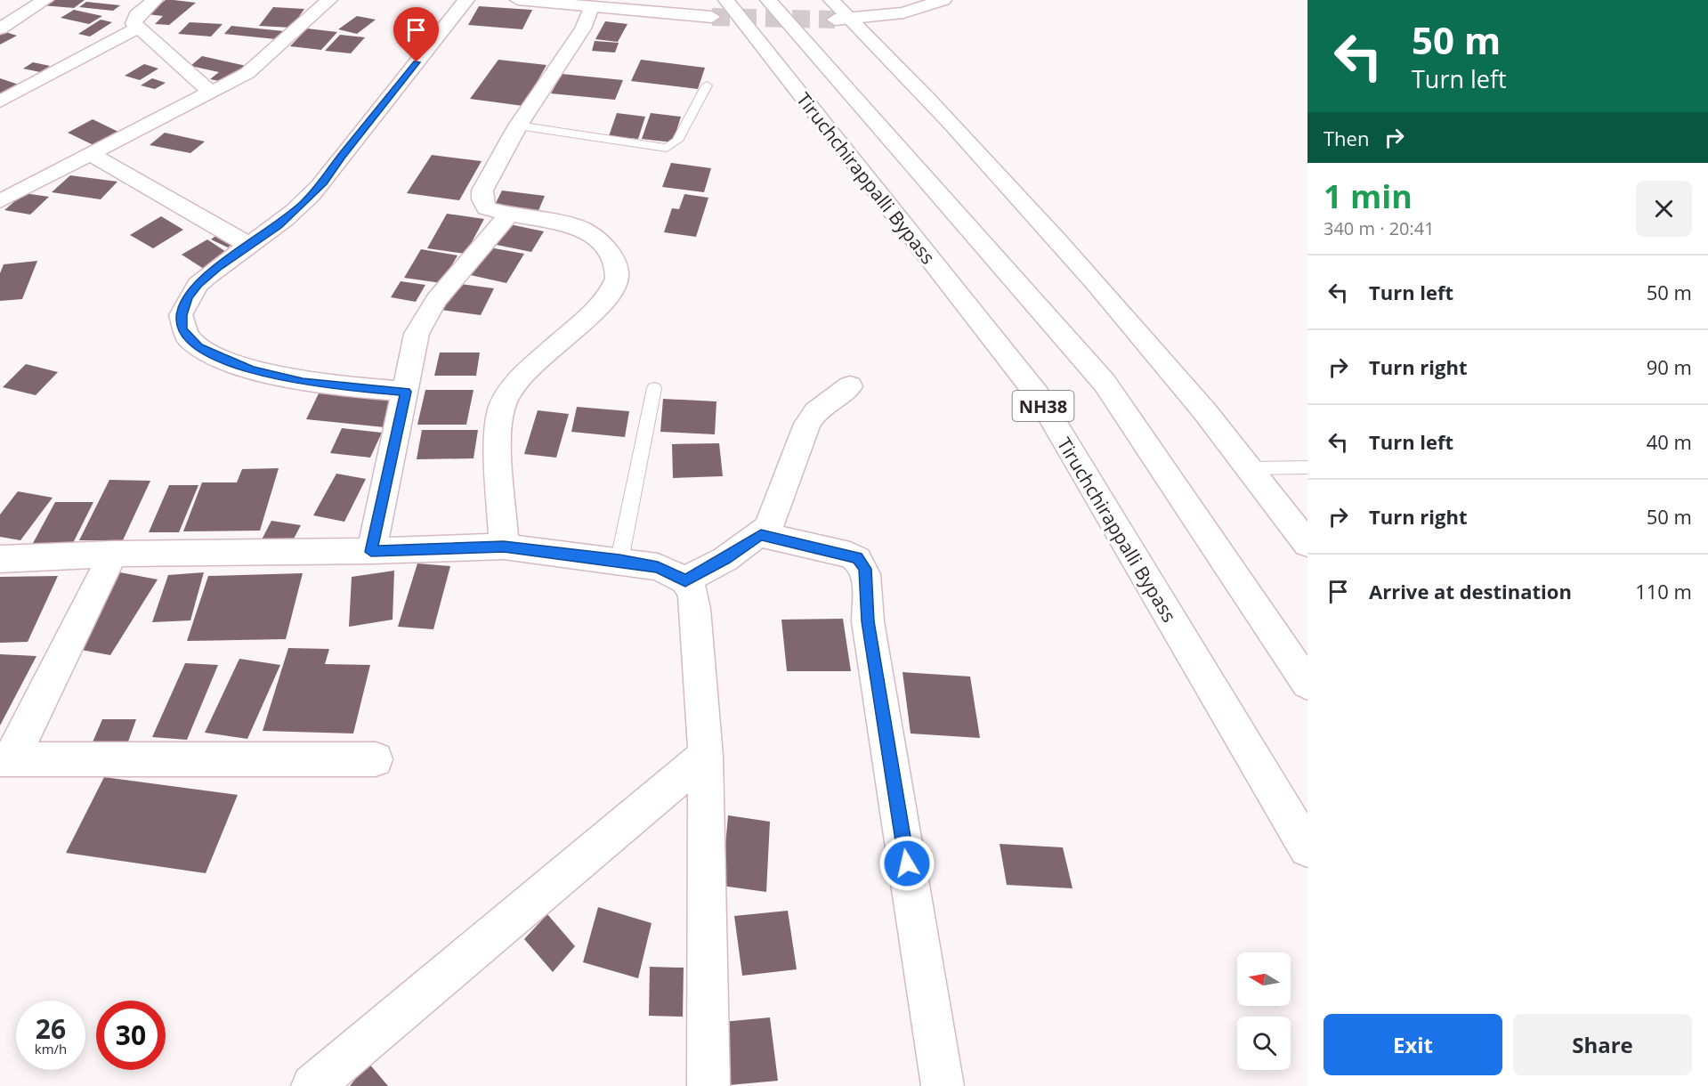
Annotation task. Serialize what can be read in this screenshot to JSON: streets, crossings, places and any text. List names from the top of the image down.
{
  "streets": {
    "main road": ["Tiruchchirappalli Bypass", "NH38"]
  },
  "north": "left",
  "page": {
    "turn": ["50 m", "Turn left"],
    "then": "Then",
    "heading": ["1 min", "340 m · 20:41"],
    "list": [
      {
        "name": "Turn left",
        "value": "50 m"
      },
      {
        "name": "Turn right",
        "value": "90 m"
      },
      {
        "name": "Turn left",
        "value": "40 m"
      },
      {
        "name": "Turn right",
        "value": "50 m"
      },
      {
        "name": "Arrive at destination",
        "value": "110 m"
      }
    ],
    "speed": "26 km/h",
    "limit": "30",
    "buttons": ["Exit", "Share"]
  }
}
